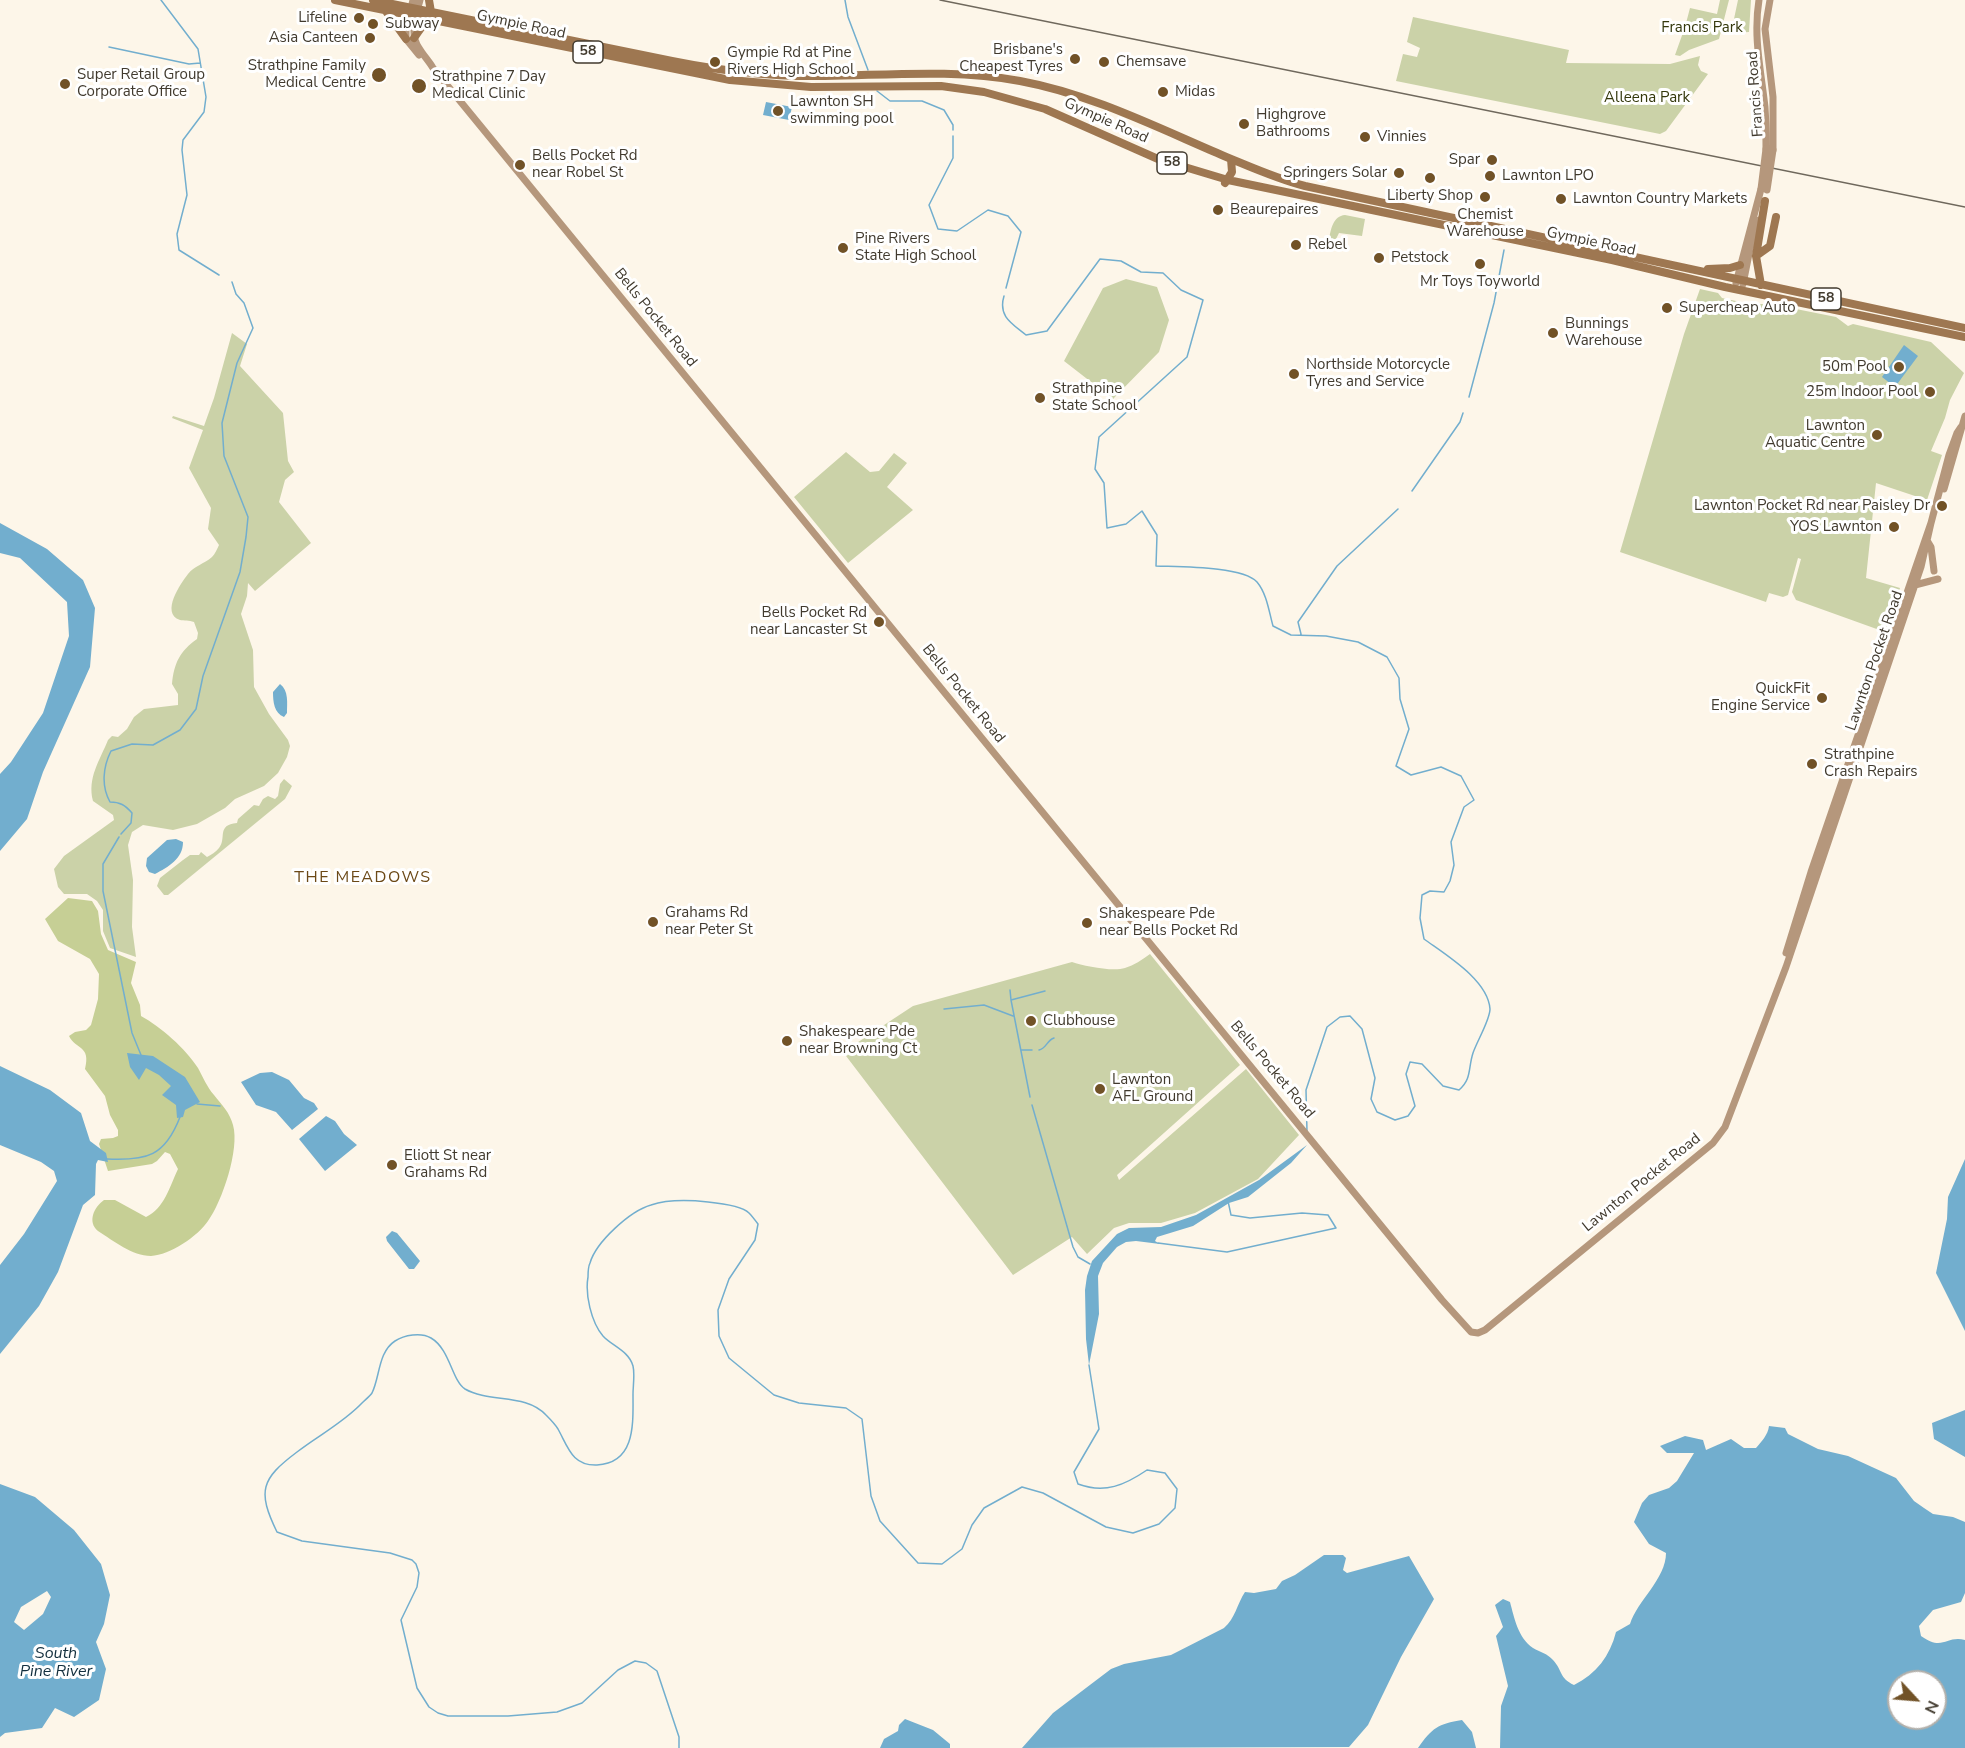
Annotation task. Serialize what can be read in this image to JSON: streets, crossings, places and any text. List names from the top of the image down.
{
  "streets": {
    "highway": ["Gympie Road", "58"],
    "main road": ["Francis Road", "Bells Pocket Road", "Lawnton Pocket Road"]
  },
  "crossings": [
    ["Gympie Road", "Francis Road"],
    ["Bells Pocket Road", "Lawnton Pocket Road"]
  ],
  "districts": ["THE MEADOWS"],
  "water": ["South Pine River"],
  "parks": ["Francis Park", "Alleena Park"],
  "places": [
    "Lifeline",
    "Subway",
    "Asia Canteen",
    "Brisbane's Cheapest Tyres",
    "Gympie Rd at Pine Rivers High School",
    "Chemsave",
    "Strathpine Family Medical Centre",
    "Super Retail Group Corporate Office",
    "Strathpine 7 Day Medical Clinic",
    "Midas",
    "Lawnton SH swimming pool",
    "Highgrove Bathrooms",
    "Vinnies",
    "Spar",
    "Bells Pocket Rd near Robel St",
    "Springers Solar",
    "Lawnton LPO",
    "Liberty Shop",
    "Chemist Warehouse",
    "Lawnton Country Markets",
    "Beaurepaires",
    "Rebel",
    "Pine Rivers State High School",
    "Petstock",
    "Mr Toys Toyworld",
    "Supercheap Auto",
    "Bunnings Warehouse",
    "50m Pool",
    "Northside Motorcycle Tyres and Service",
    "25m Indoor Pool",
    "Strathpine State School",
    "Lawnton Aquatic Centre",
    "Lawnton Pocket Rd near Paisley Dr",
    "YOS Lawnton",
    "Bells Pocket Rd near Lancaster St",
    "QuickFit Engine Service",
    "Strathpine Crash Repairs",
    "Grahams Rd near Peter St",
    "Shakespeare Pde near Bells Pocket Rd",
    "Clubhouse",
    "Shakespeare Pde near Browning Ct",
    "Lawnton AFL Ground",
    "Eliott St near Grahams Rd"
  ],
  "north": "bottom right"
}
